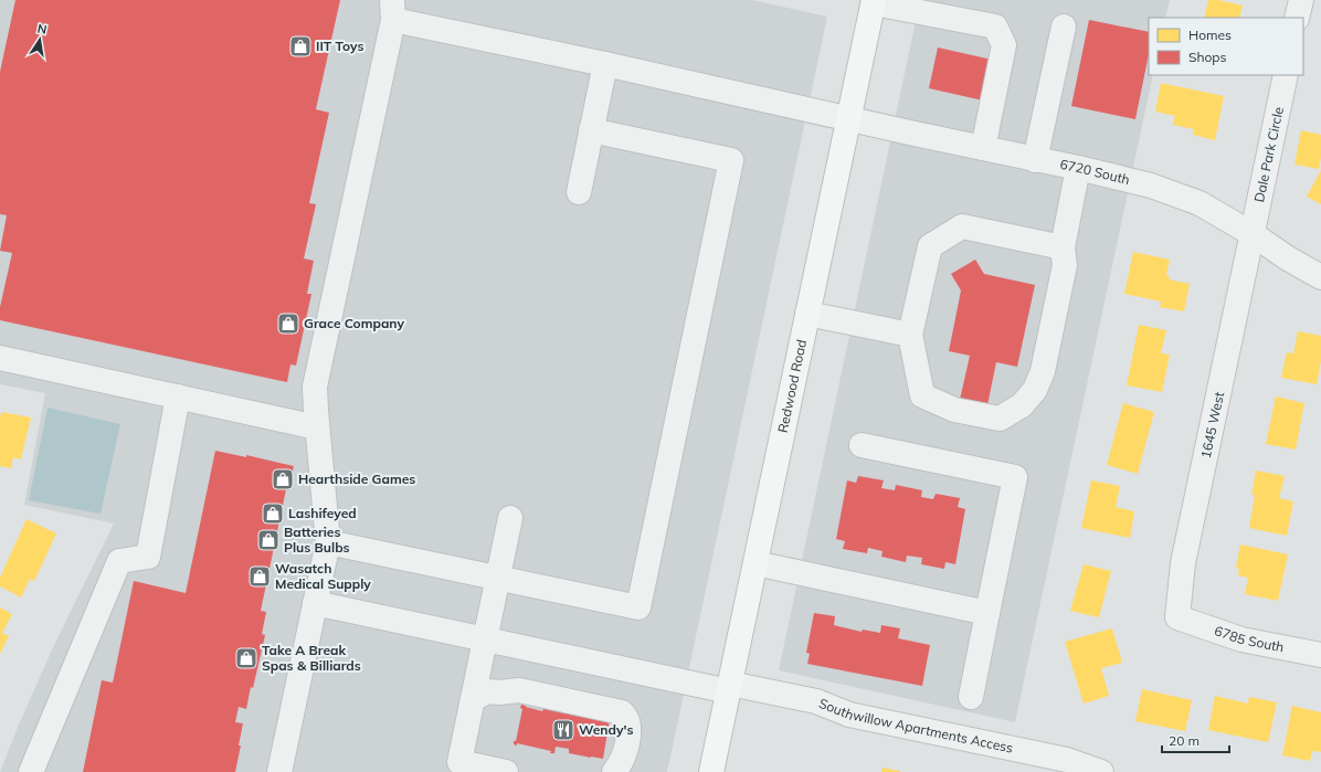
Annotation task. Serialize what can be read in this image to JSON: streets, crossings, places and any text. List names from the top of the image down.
{
  "streets": {
    "main road": ["Redwood Road"],
    "street": [
      "Dale Park Circle",
      "6720 South",
      "1645 West",
      "6785 South",
      "Southwillow Apartments Access"
    ]
  },
  "crossings": [
    ["Dale Park Circle", "6720 South"],
    ["Dale Park Circle", "1645 West"],
    ["6720 South", "Redwood Road"],
    ["6720 South", "1645 West"],
    ["Redwood Road", "Southwillow Apartments Access"],
    ["1645 West", "6785 South"]
  ],
  "places": {
    "shop": [
      "IIT Toys",
      "Grace Company",
      "Hearthside Games",
      "Lashifeyed",
      "Batteries Plus Bulbs",
      "Wasatch Medical Supply",
      "Take A Break Spas & Billiards"
    ],
    "restaurant": ["Wendy's"]
  },
  "legend": ["Homes", "Shops"],
  "scale_bar": "20 m",
  "north": "top"
}
